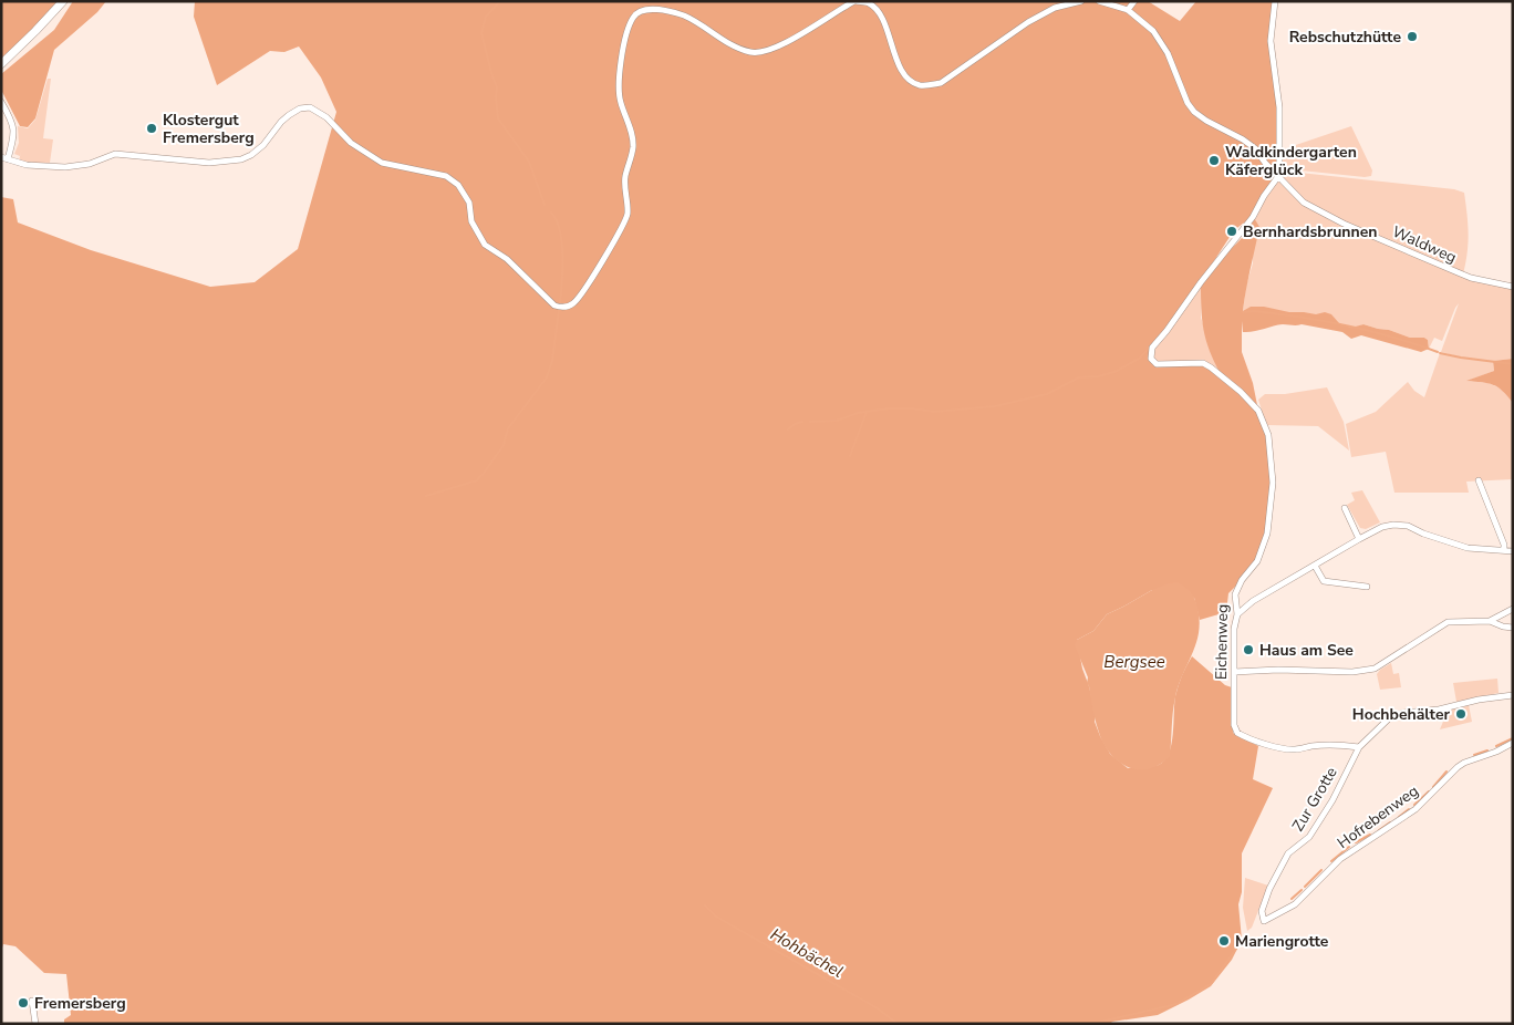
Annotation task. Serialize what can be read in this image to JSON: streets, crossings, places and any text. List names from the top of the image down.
{
  "streets": {
    "street": [
      "Waldweg",
      "Eichenweg",
      "Zur Grotte",
      "Hofrebenweg"
    ]
  },
  "crossings": [
    ["Waldweg", "Eichenweg"],
    ["Eichenweg", "Zur Grotte"],
    ["Zur Grotte", "Hofrebenweg"]
  ],
  "water": ["Bergsee", "Hohbächel"],
  "places": [
    "Rebschutzhütte",
    "Klostergut Fremersberg",
    "Waldkindergarten Käferglück",
    "Bernhardsbrunnen",
    "Haus am See",
    "Hochbehälter",
    "Mariengrotte",
    "Fremersberg"
  ]
}
